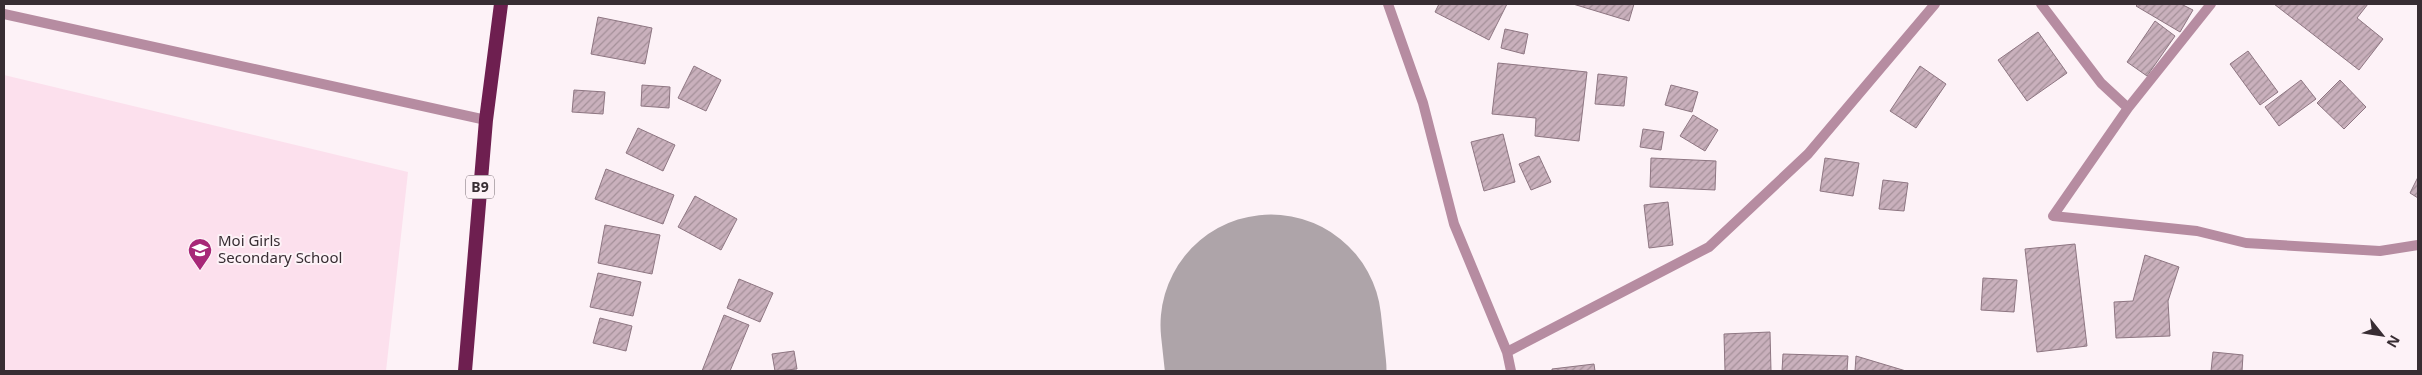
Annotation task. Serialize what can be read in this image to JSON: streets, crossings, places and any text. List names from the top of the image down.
{
  "streets": {
    "highway": ["B9"]
  },
  "places": {
    "school or university": ["Moi Girls Secondary School"]
  },
  "north": "bottom right"
}
